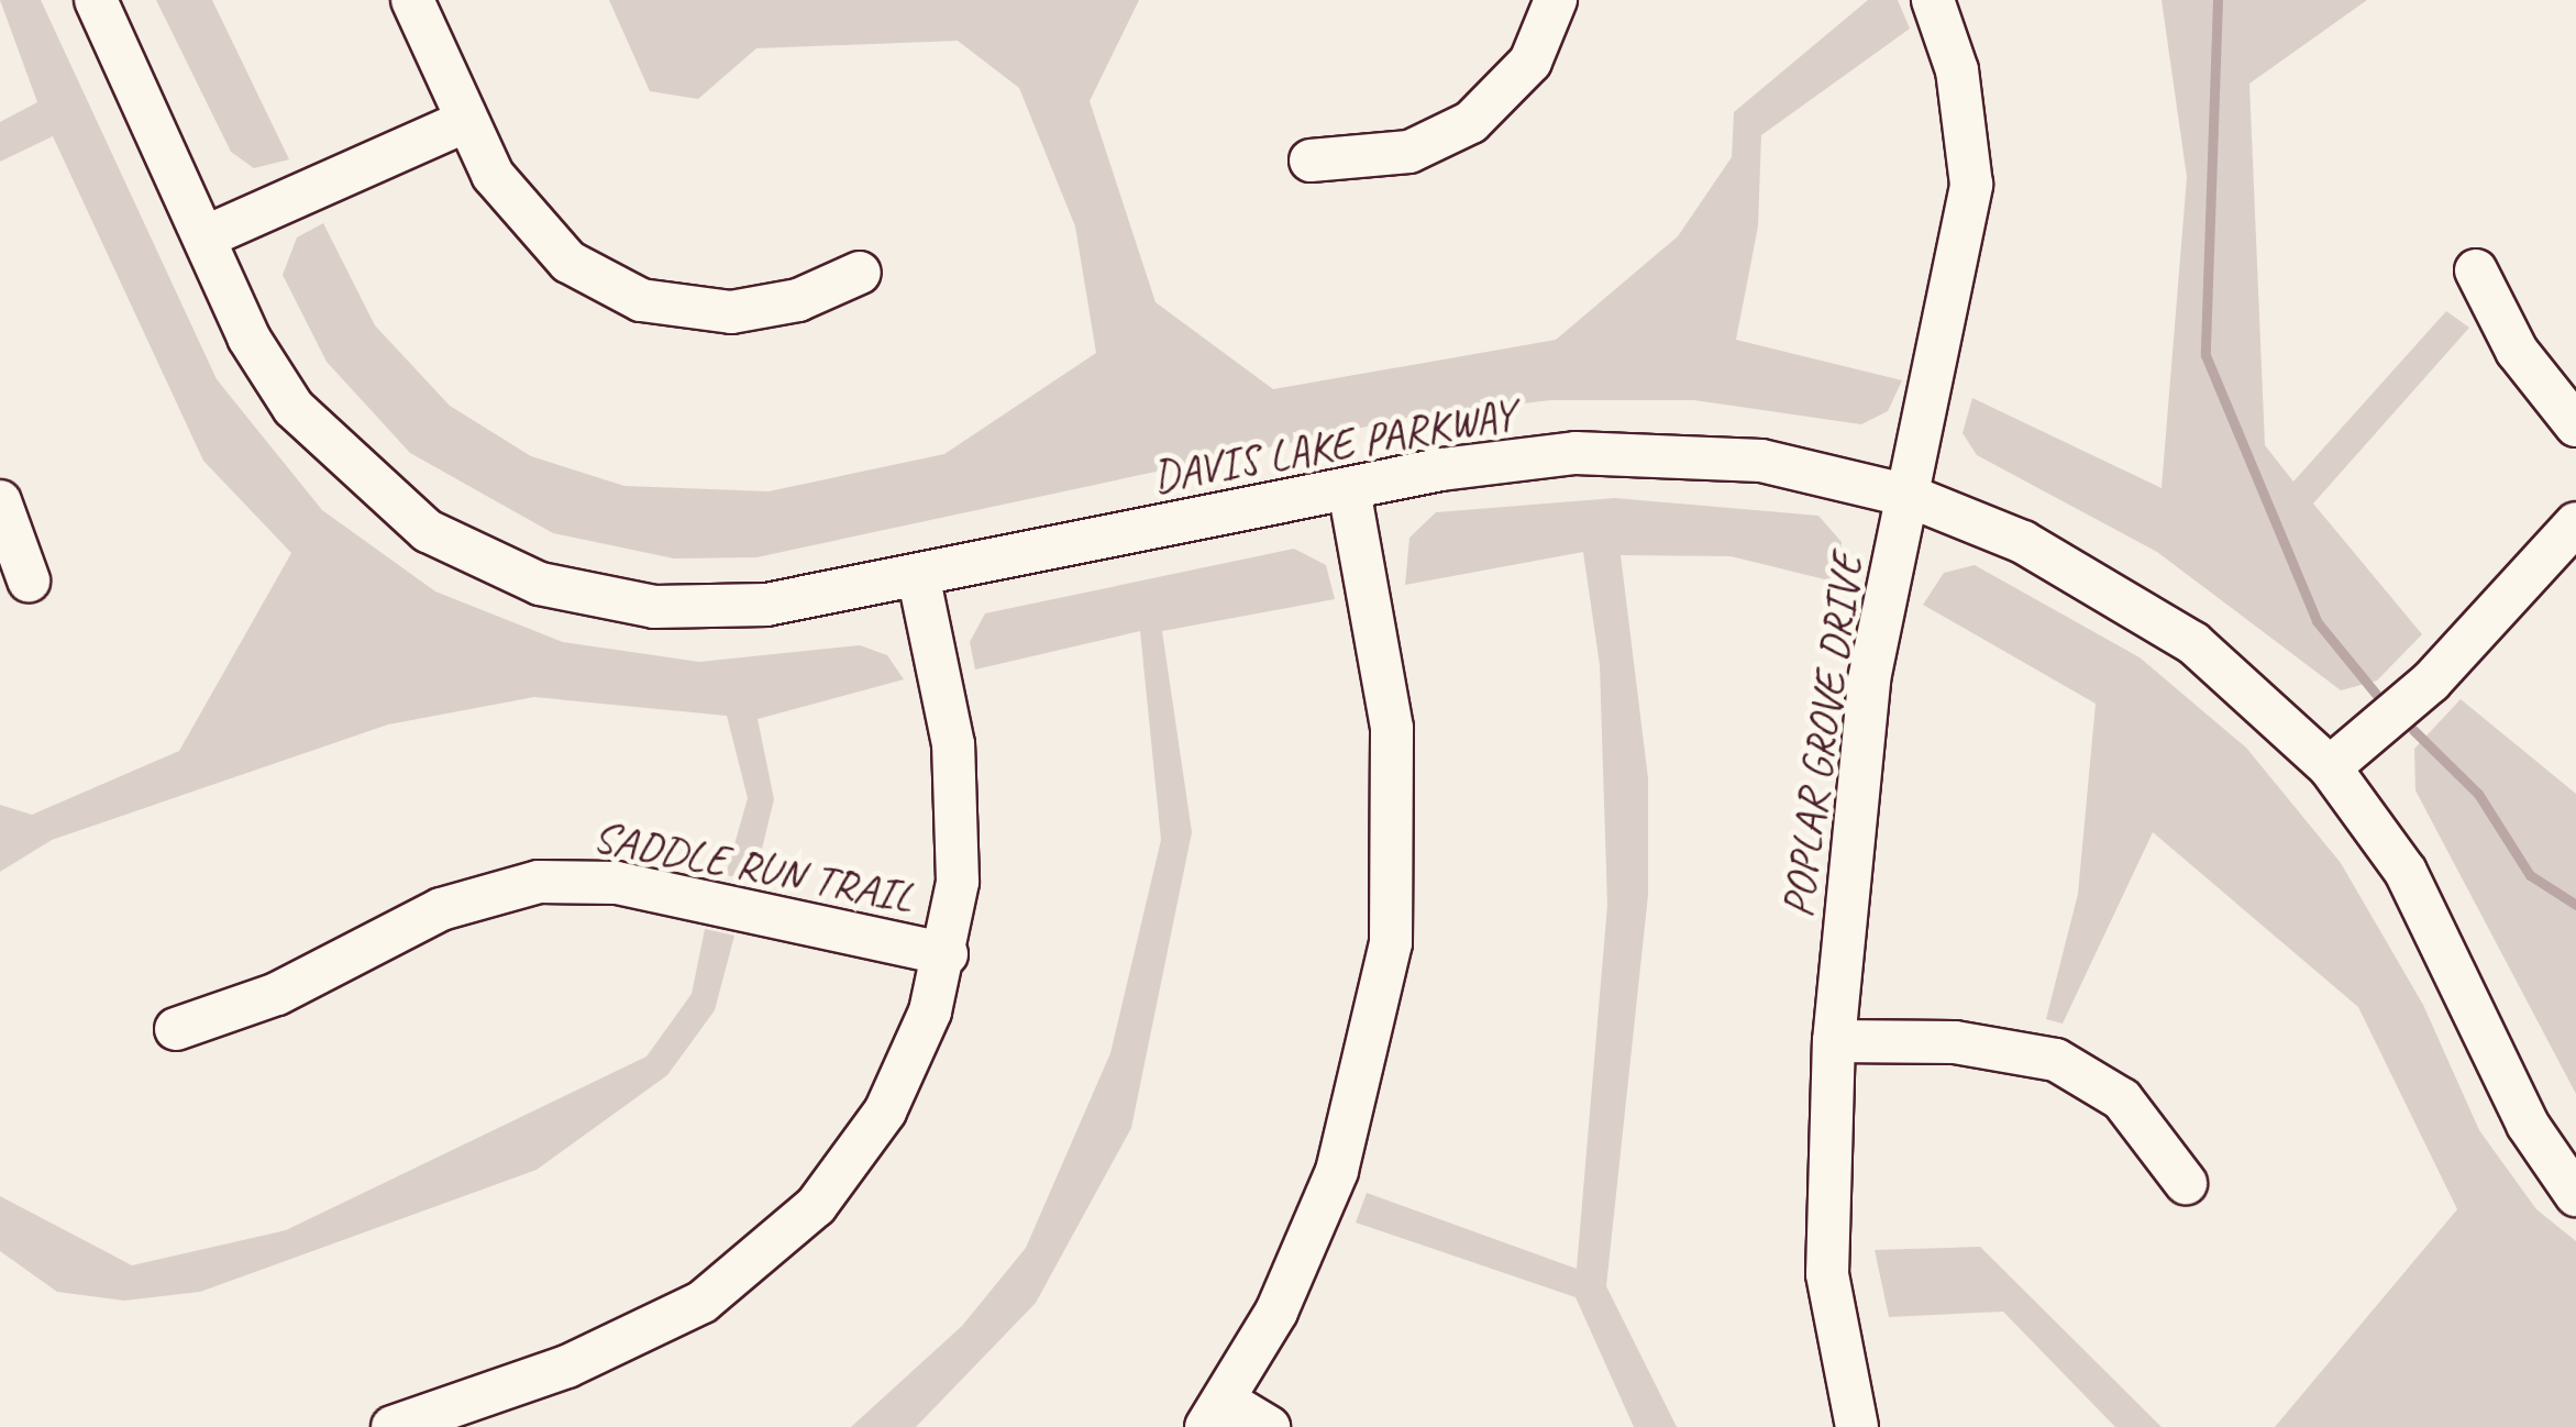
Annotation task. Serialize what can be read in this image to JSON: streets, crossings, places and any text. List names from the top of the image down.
{
  "streets": {
    "street": ["DAVIS LAKE PARKWAY", "POPLAR GROVE DRIVE", "SADDLE RUN TRAIL"]
  },
  "crossings": [
    ["DAVIS LAKE PARKWAY", "POPLAR GROVE DRIVE"]
  ]
}
